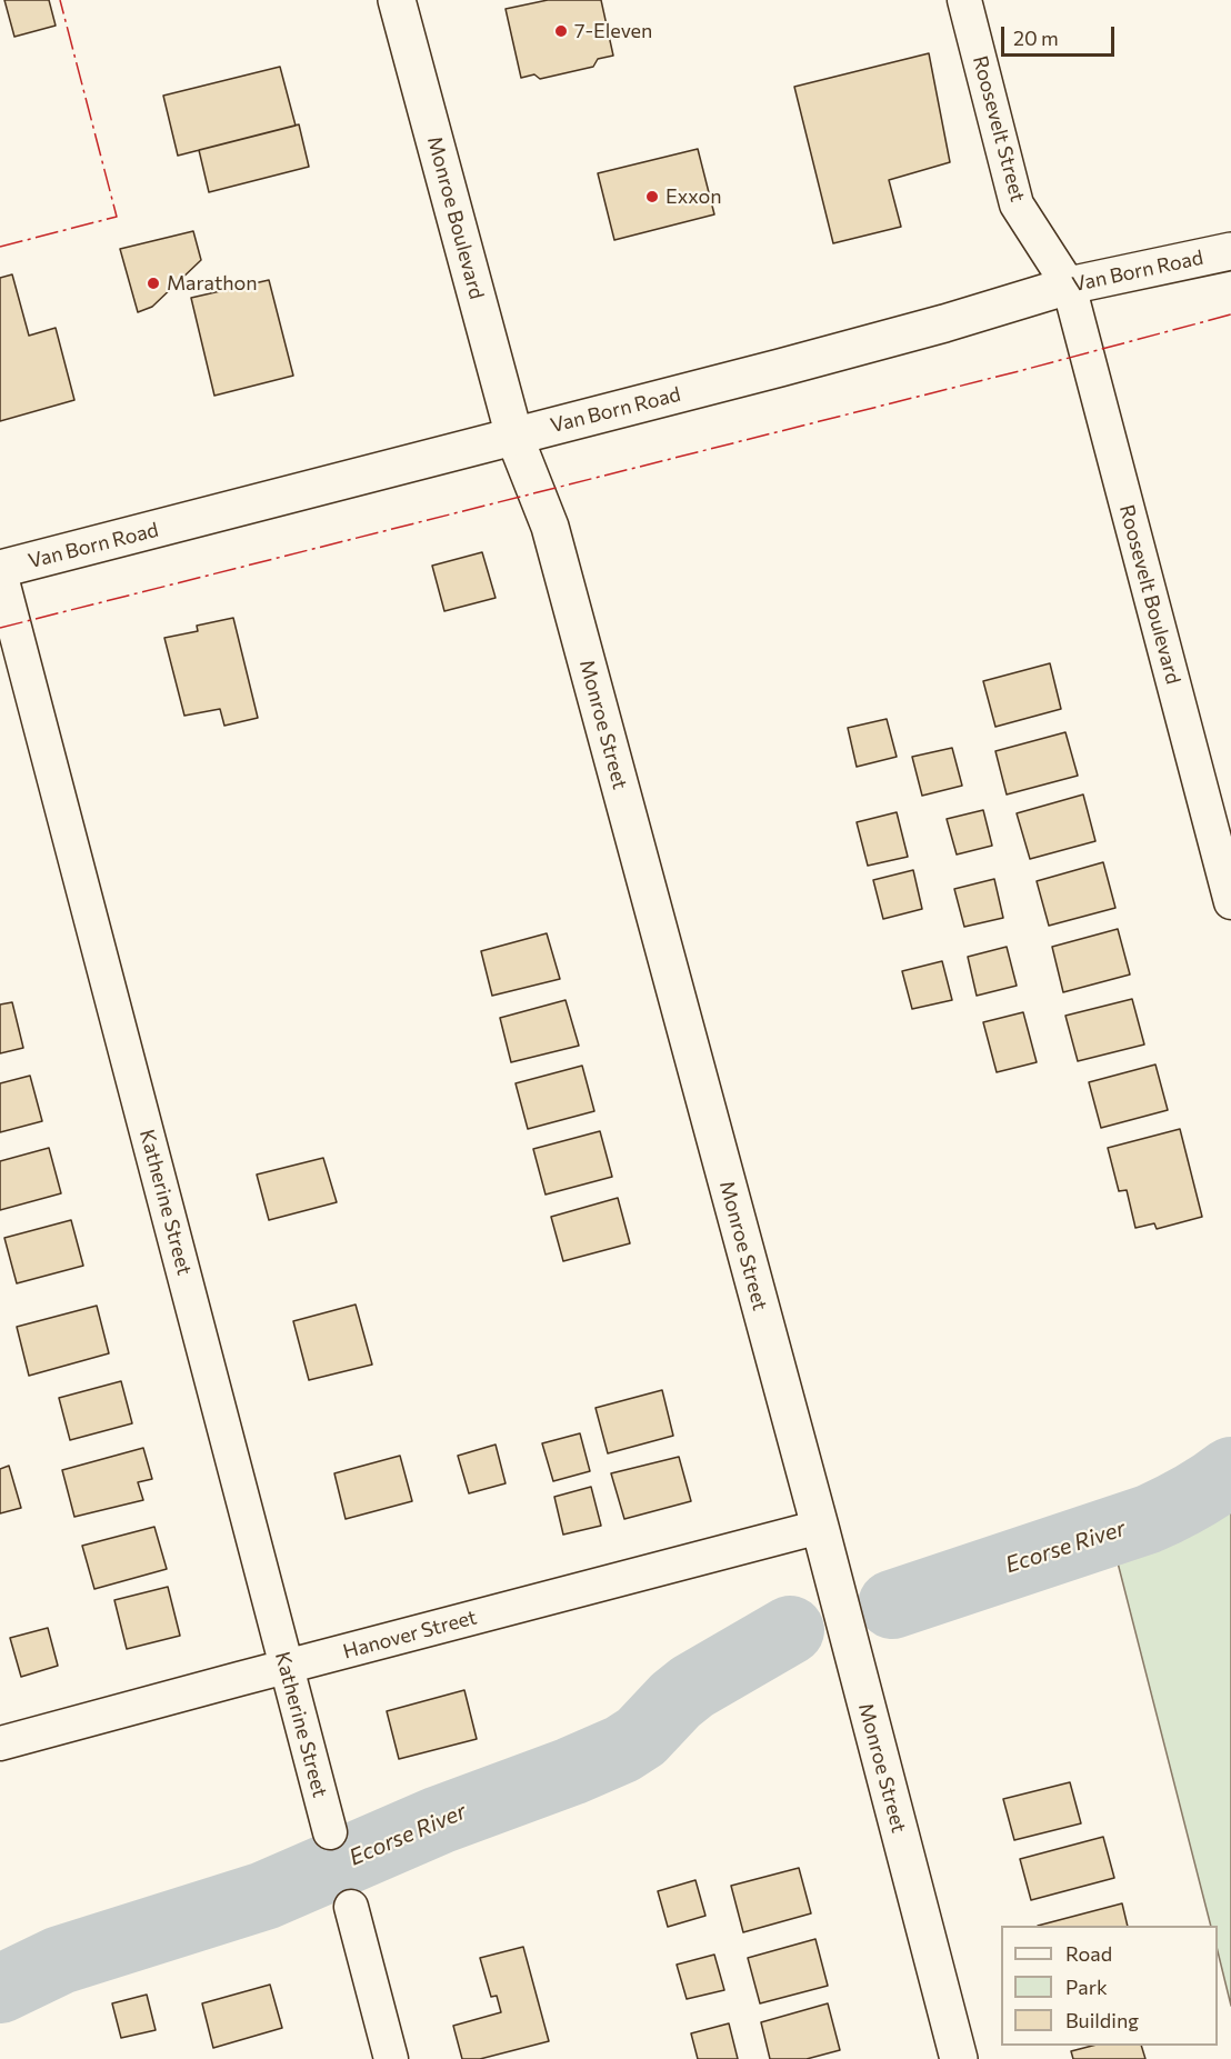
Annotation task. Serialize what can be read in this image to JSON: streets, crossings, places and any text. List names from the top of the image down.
{
  "streets": {
    "street": [
      "Roosevelt Street",
      "Monroe Boulevard",
      "Van Born Road",
      "Roosevelt Boulevard",
      "Monroe Street",
      "Katherine Street",
      "Hanover Street"
    ]
  },
  "crossings": [
    ["Roosevelt Street", "Van Born Road"],
    ["Roosevelt Street", "Roosevelt Boulevard"],
    ["Monroe Boulevard", "Van Born Road"],
    ["Monroe Boulevard", "Monroe Street"],
    ["Van Born Road", "Roosevelt Boulevard"],
    ["Van Born Road", "Monroe Street"],
    ["Van Born Road", "Katherine Street"],
    ["Monroe Street", "Hanover Street"],
    ["Katherine Street", "Hanover Street"]
  ],
  "water": ["Ecorse River"],
  "places": ["7-Eleven", "Exxon", "Marathon"],
  "legend": ["Road", "Park", "Building"],
  "scale_bar": "20 m"
}
